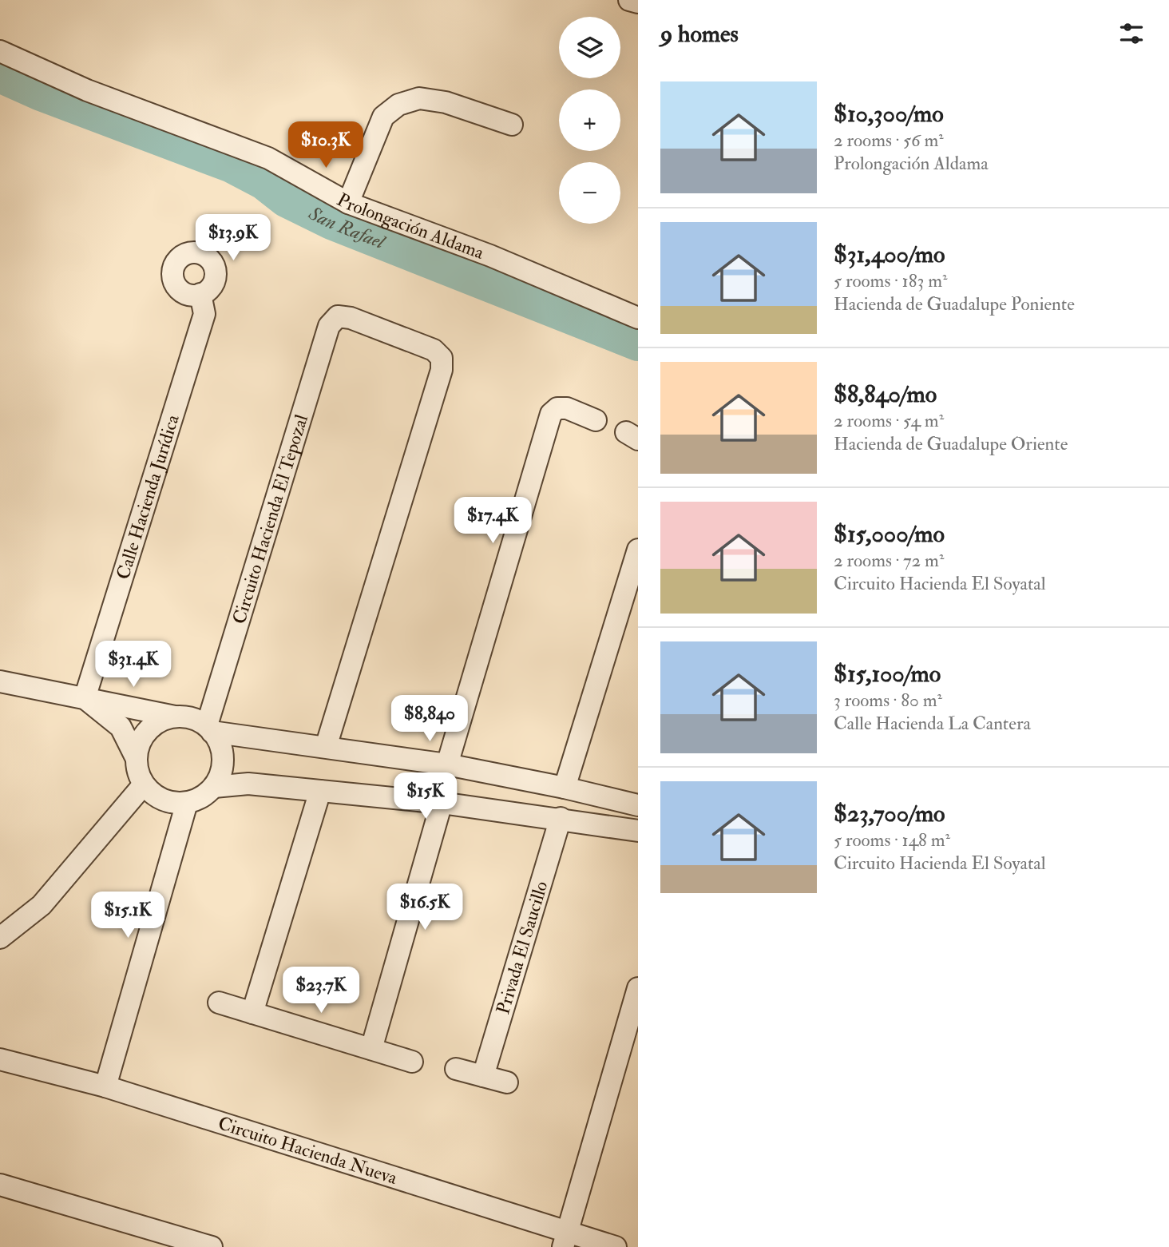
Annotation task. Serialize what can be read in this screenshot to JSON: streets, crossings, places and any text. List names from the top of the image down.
{
  "streets": {
    "street": [
      "Prolongación Aldama",
      "Calle Hacienda Jurídica",
      "Circuito Hacienda El Tepozal",
      "Privada El Saucillo",
      "Circuito Hacienda Nueva"
    ]
  },
  "water": ["San Rafael"],
  "page": {
    "heading": "9 homes",
    "map_buttons": ["+", "−"],
    "list": [
      {
        "name": "$10,300/mo",
        "note": "2 rooms · 56 m² · Prolongación Aldama"
      },
      {
        "name": "$31,400/mo",
        "note": "5 rooms · 183 m² · Hacienda de Guadalupe Poniente"
      },
      {
        "name": "$8,840/mo",
        "note": "2 rooms · 54 m² · Hacienda de Guadalupe Oriente"
      },
      {
        "name": "$15,000/mo",
        "note": "2 rooms · 72 m² · Circuito Hacienda El Soyatal"
      },
      {
        "name": "$15,100/mo",
        "note": "3 rooms · 80 m² · Calle Hacienda La Cantera"
      },
      {
        "name": "$23,700/mo",
        "note": "5 rooms · 148 m² · Circuito Hacienda El Soyatal"
      }
    ],
    "price": [
      "$10.3K",
      "$13.9K",
      "$17.4K",
      "$31.4K",
      "$8,840",
      "$15K",
      "$16.5K",
      "$15.1K",
      "$23.7K"
    ]
  }
}
